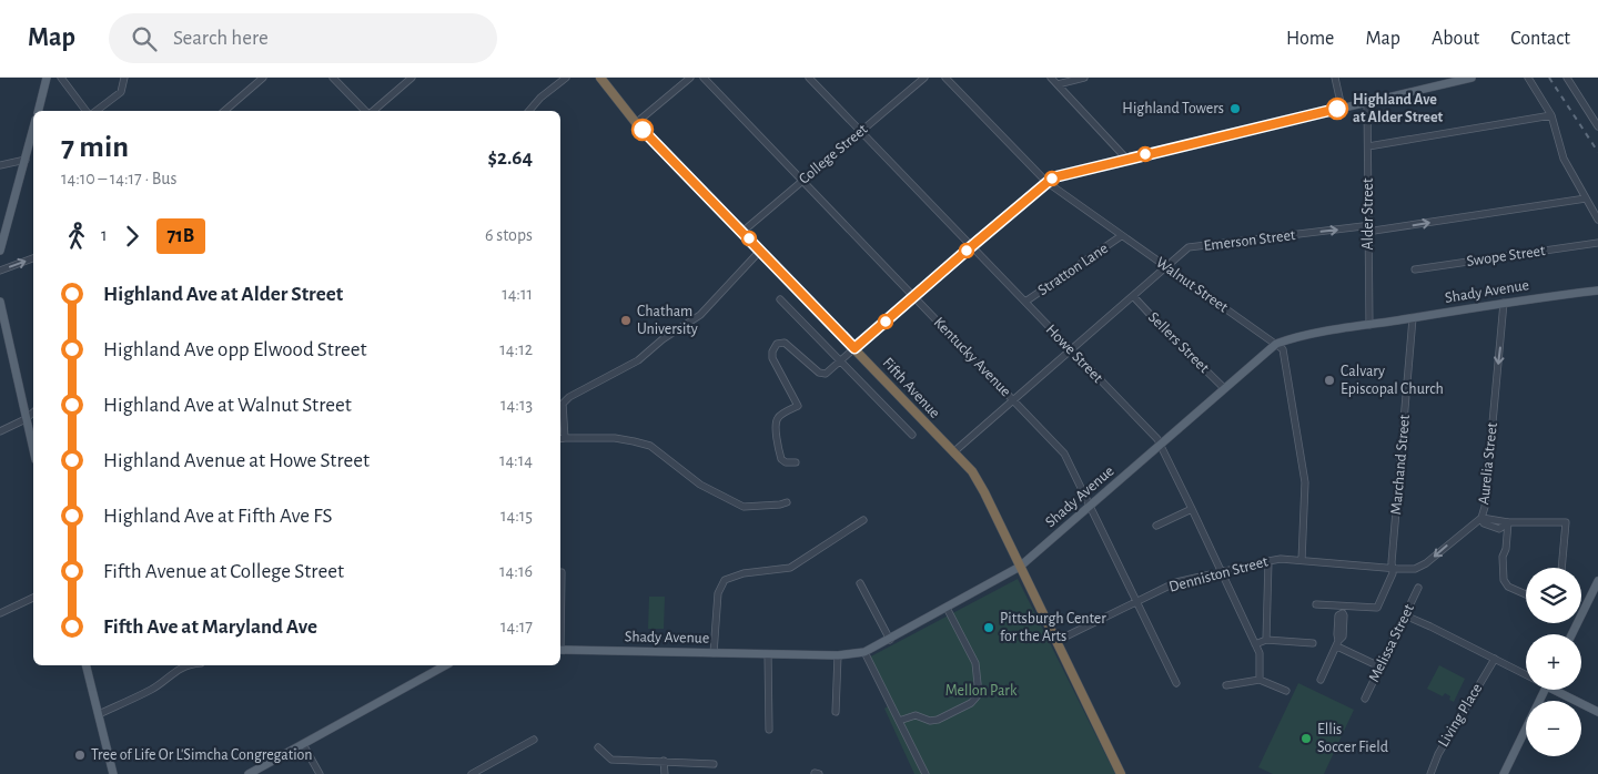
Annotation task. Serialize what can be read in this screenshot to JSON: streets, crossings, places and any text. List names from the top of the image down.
{
  "streets": {
    "highway": ["Fifth Avenue"],
    "main road": ["Shady Avenue"],
    "street": [
      "College Street",
      "Alder Street",
      "Emerson Street",
      "Swope Street",
      "Stratton Lane",
      "Walnut Street",
      "Sellers Street",
      "Howe Street",
      "Kentucky Avenue",
      "Aurelia Street",
      "Marchand Street",
      "Denniston Street",
      "Melissa Street",
      "Living Place"
    ]
  },
  "crossings": [
    ["College Street", "Howe Street"],
    ["College Street", "Kentucky Avenue"],
    ["College Street", "Fifth Avenue"],
    ["Alder Street", "Emerson Street"],
    ["Alder Street", "Shady Avenue"],
    ["Emerson Street", "Walnut Street"],
    ["Emerson Street", "Sellers Street"],
    ["Emerson Street", "Howe Street"],
    ["Emerson Street", "Kentucky Avenue"],
    ["Emerson Street", "Fifth Avenue"],
    ["Stratton Lane", "Walnut Street"],
    ["Stratton Lane", "Howe Street"],
    ["Walnut Street", "Shady Avenue"],
    ["Shady Avenue", "Sellers Street"],
    ["Shady Avenue", "Howe Street"],
    ["Shady Avenue", "Kentucky Avenue"],
    ["Shady Avenue", "Fifth Avenue"],
    ["Shady Avenue", "Aurelia Street"],
    ["Shady Avenue", "Marchand Street"],
    ["Howe Street", "Denniston Street"],
    ["Kentucky Avenue", "Denniston Street"],
    ["Fifth Avenue", "Denniston Street"],
    ["Aurelia Street", "Marchand Street"],
    ["Aurelia Street", "Denniston Street"],
    ["Marchand Street", "Denniston Street"]
  ],
  "one_way": ["Emerson Street", "Aurelia Street"],
  "parks": ["Mellon Park"],
  "places": [
    "Highland Towers",
    "Highland Ave at Alder Street",
    "Chatham University",
    "Calvary Episcopal Church",
    "Pittsburgh Center for the Arts",
    "Ellis Soccer Field",
    "Tree of Life Or L'Simcha Congregation"
  ],
  "lines": ["bus line 71B"],
  "page": {
    "header": "Map",
    "search": "Search here",
    "nav": [
      "Home",
      "Map",
      "About",
      "Contact"
    ],
    "heading": ["7 min", "14:10 – 14:17 · Bus", "$2.64"],
    "legs": ["1", "71B", "6 stops"],
    "list": [
      {
        "name": "Highland Ave at Alder Street",
        "value": "14:11"
      },
      {
        "name": "Highland Ave opp Elwood Street",
        "value": "14:12"
      },
      {
        "name": "Highland Ave at Walnut Street",
        "value": "14:13"
      },
      {
        "name": "Highland Avenue at Howe Street",
        "value": "14:14"
      },
      {
        "name": "Highland Ave at Fifth Ave FS",
        "value": "14:15"
      },
      {
        "name": "Fifth Avenue at College Street",
        "value": "14:16"
      },
      {
        "name": "Fifth Ave at Maryland Ave",
        "value": "14:17"
      }
    ],
    "map_buttons": ["+", "−"]
  }
}
